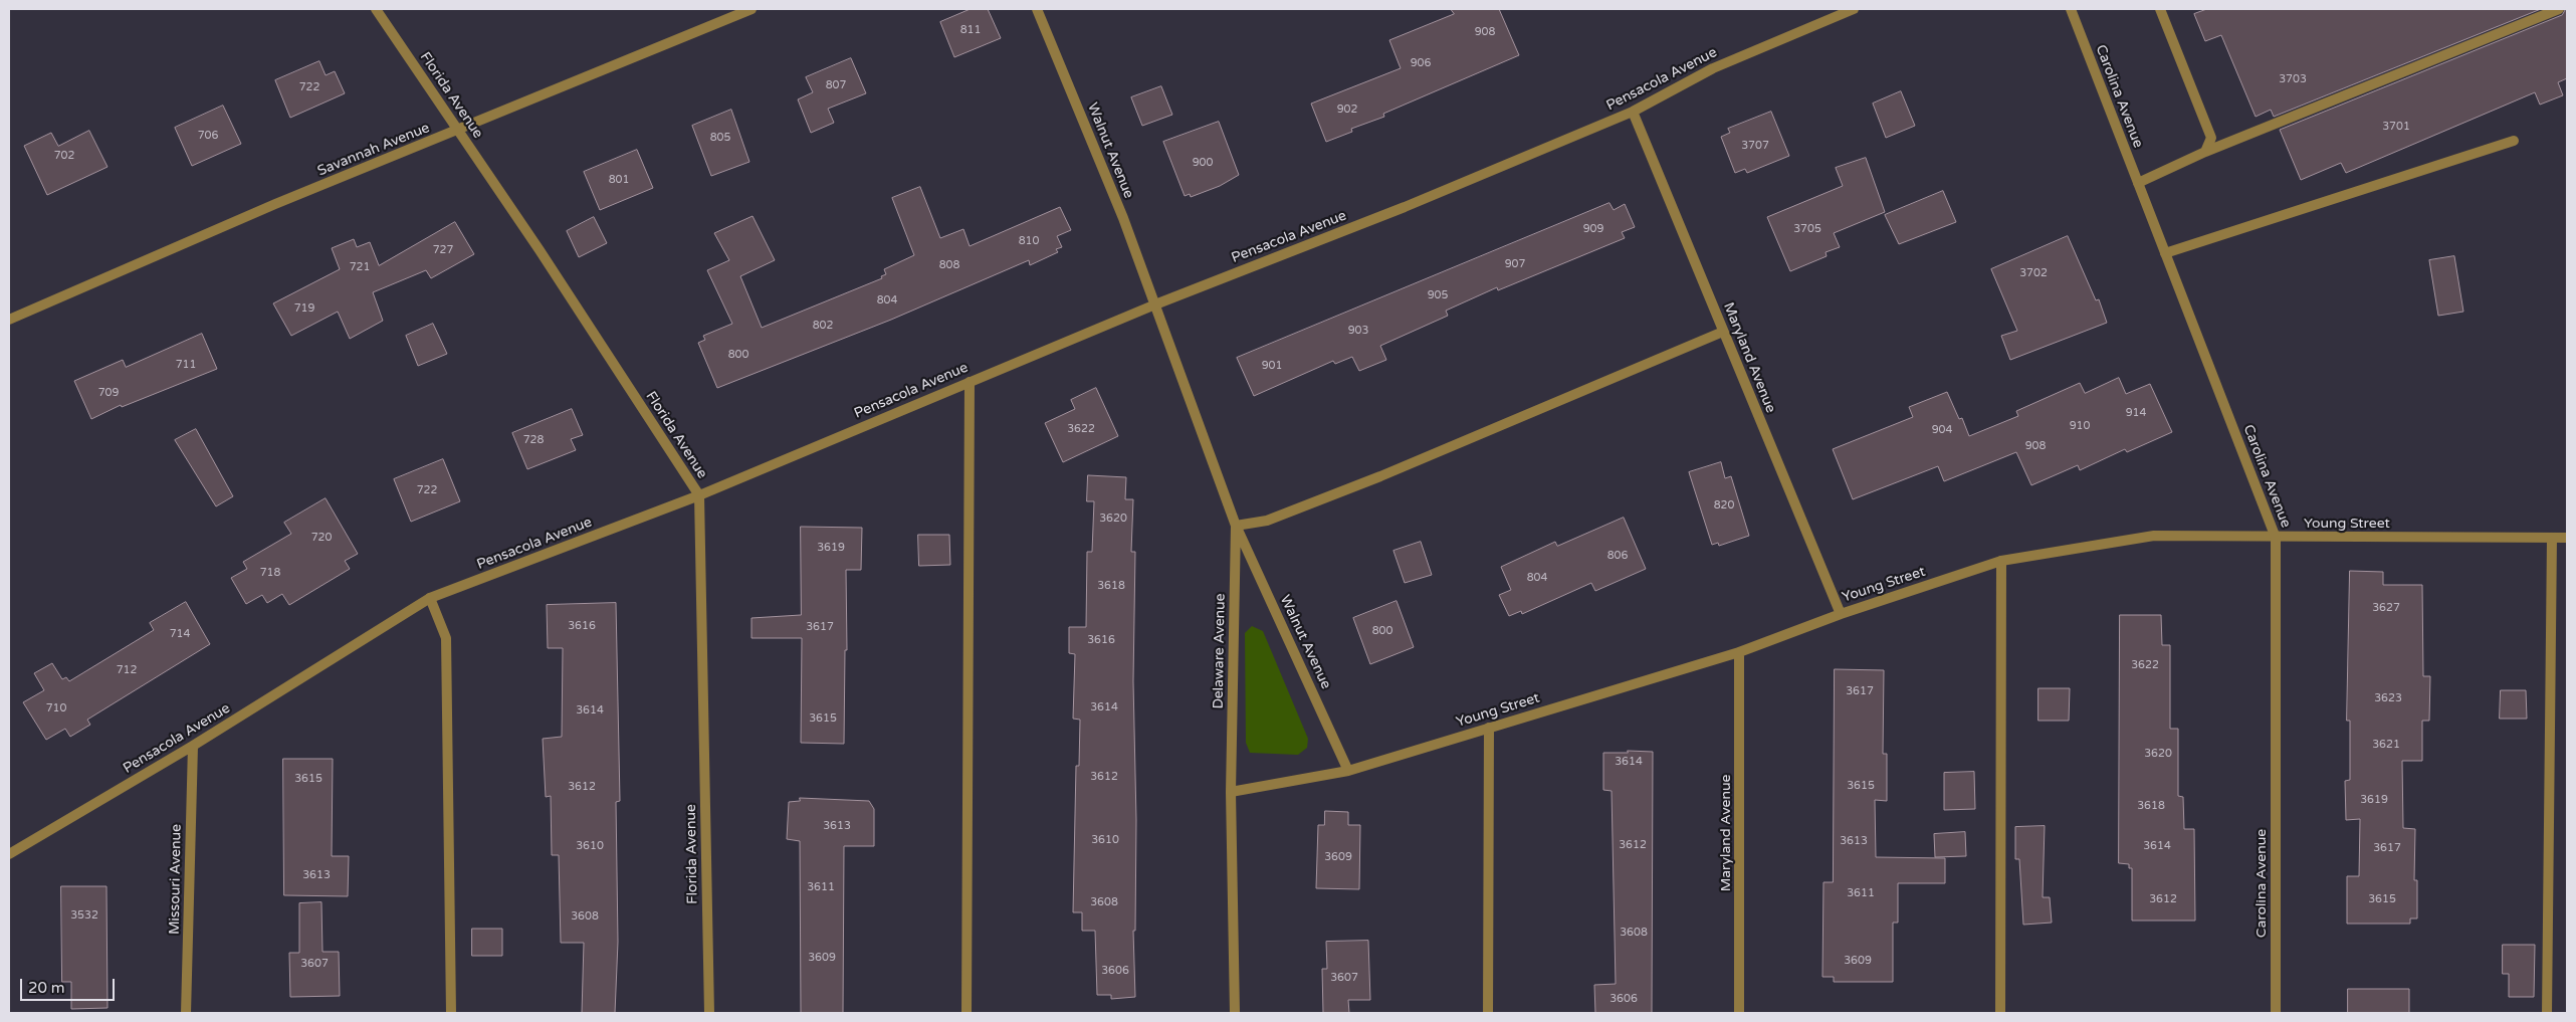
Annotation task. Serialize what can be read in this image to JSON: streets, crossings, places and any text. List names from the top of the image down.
{
  "streets": {
    "street": [
      "Pensacola Avenue",
      "Florida Avenue",
      "Carolina Avenue",
      "Savannah Avenue",
      "Walnut Avenue",
      "Maryland Avenue",
      "Young Street",
      "Delaware Avenue",
      "Missouri Avenue"
    ]
  },
  "crossings": [
    ["Pensacola Avenue", "Florida Avenue"],
    ["Pensacola Avenue", "Walnut Avenue"],
    ["Pensacola Avenue", "Maryland Avenue"],
    ["Pensacola Avenue", "Delaware Avenue"],
    ["Pensacola Avenue", "Missouri Avenue"],
    ["Florida Avenue", "Savannah Avenue"],
    ["Carolina Avenue", "Young Street"],
    ["Walnut Avenue", "Young Street"],
    ["Walnut Avenue", "Delaware Avenue"],
    ["Maryland Avenue", "Young Street"],
    ["Young Street", "Delaware Avenue"]
  ],
  "house_numbers": [
    "811",
    "908",
    "906",
    "3703",
    "807",
    "722",
    "902",
    "3701",
    "706",
    "805",
    "3707",
    "702",
    "900",
    "801",
    "909",
    "3705",
    "810",
    "727",
    "907",
    "808",
    "721",
    "3702",
    "905",
    "804",
    "719",
    "802",
    "903",
    "800",
    "711",
    "901",
    "709",
    "914",
    "910",
    "3622",
    "904",
    "728",
    "908",
    "722",
    "820",
    "3620",
    "720",
    "3619",
    "806",
    "718",
    "804",
    "3618",
    "3627",
    "3616",
    "3617",
    "800",
    "714",
    "3616",
    "3622",
    "712",
    "3617",
    "3623",
    "3614",
    "710",
    "3614",
    "3615",
    "3621",
    "3620",
    "3614",
    "3612",
    "3615",
    "3615",
    "3612",
    "3619",
    "3618",
    "3613",
    "3610",
    "3613",
    "3612",
    "3610",
    "3614",
    "3617",
    "3609",
    "3613",
    "3611",
    "3611",
    "3612",
    "3615",
    "3608",
    "3532",
    "3608",
    "3608",
    "3609",
    "3609",
    "3607",
    "3606",
    "3607",
    "3606"
  ],
  "scale_bar": "20 m"
}
